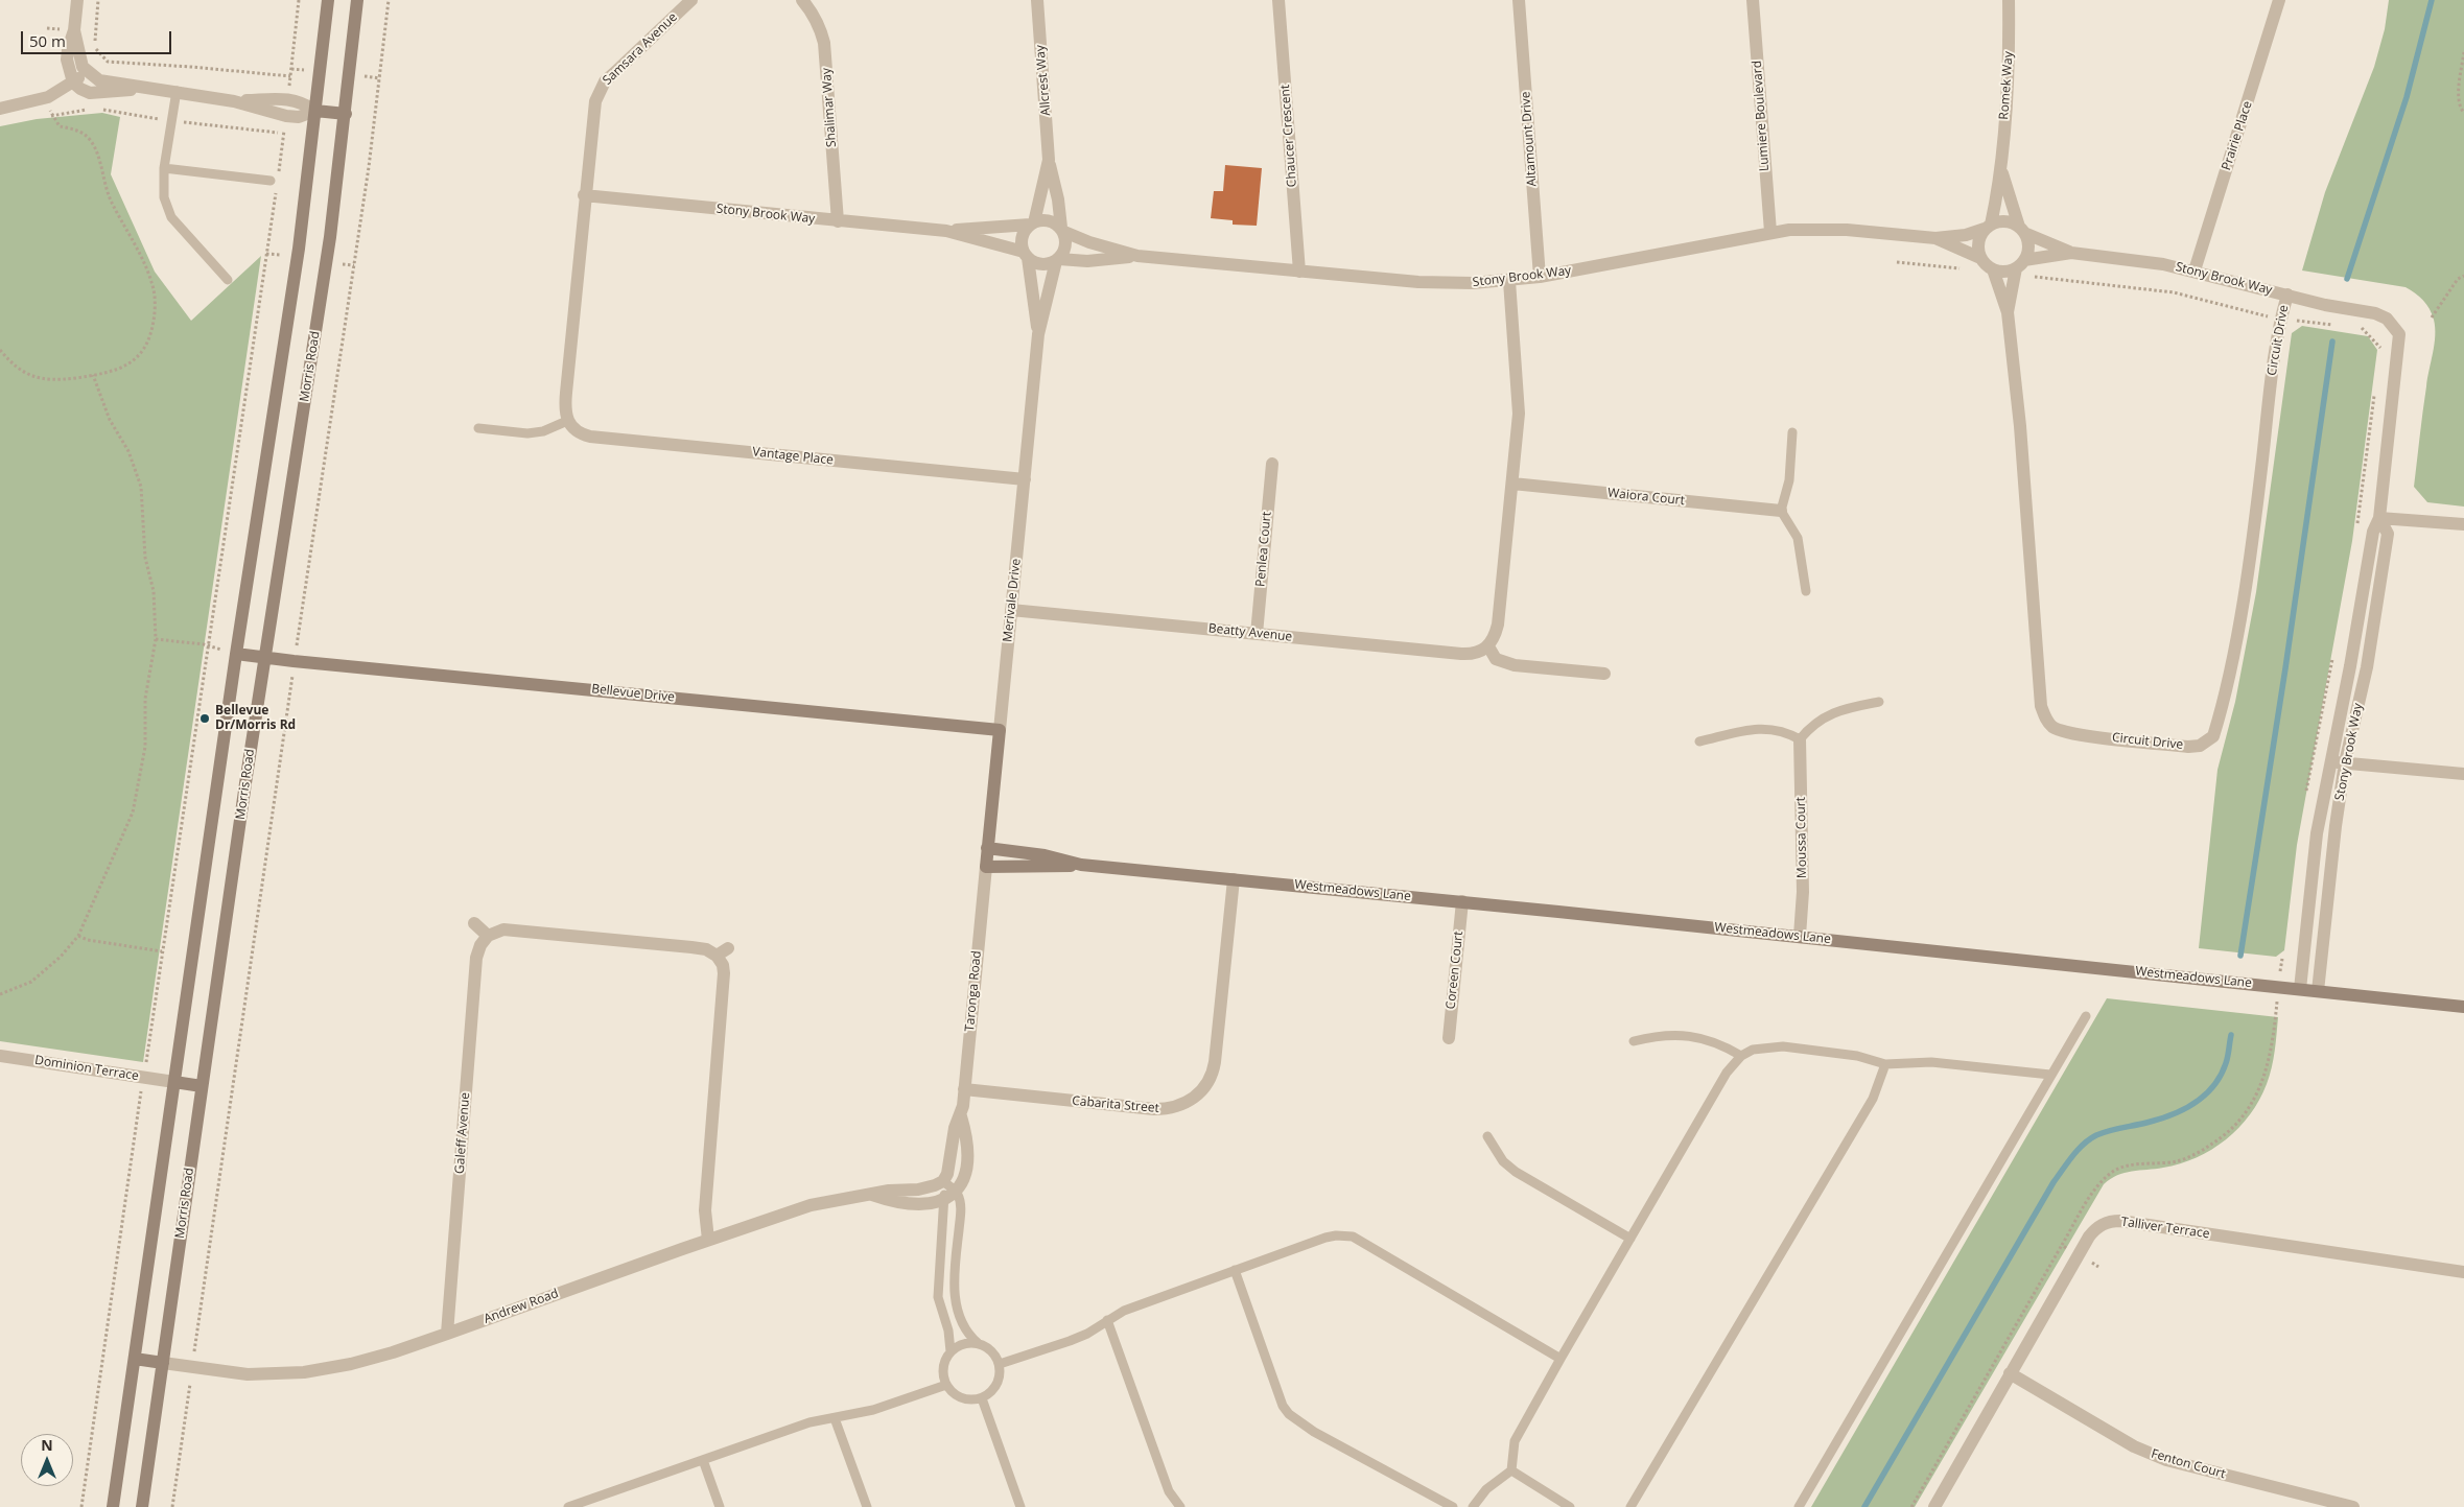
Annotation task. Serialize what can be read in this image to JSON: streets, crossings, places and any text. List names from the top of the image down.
{
  "streets": {
    "street": [
      "Samsara Avenue",
      "Allcrest Way",
      "Romek Way",
      "Shalimar Way",
      "Lumiere Boulevard",
      "Chaucer Crescent",
      "Prairie Place",
      "Altamount Drive",
      "Stony Brook Way",
      "Circuit Drive",
      "Morris Road",
      "Vantage Place",
      "Waiora Court",
      "Penlea Court",
      "Merivale Drive",
      "Beatty Avenue",
      "Bellevue Drive",
      "Moussa Court",
      "Westmeadows Lane",
      "Coreen Court",
      "Taronga Road",
      "Dominion Terrace",
      "Cabarita Street",
      "Galeff Avenue",
      "Talliver Terrace",
      "Andrew Road",
      "Fenton Court"
    ]
  },
  "crossings": [
    ["Samsara Avenue", "Stony Brook Way"],
    ["Allcrest Way", "Stony Brook Way"],
    ["Allcrest Way", "Merivale Drive"],
    ["Romek Way", "Stony Brook Way"],
    ["Romek Way", "Circuit Drive"],
    ["Shalimar Way", "Stony Brook Way"],
    ["Lumiere Boulevard", "Stony Brook Way"],
    ["Chaucer Crescent", "Stony Brook Way"],
    ["Prairie Place", "Stony Brook Way"],
    ["Altamount Drive", "Stony Brook Way"],
    ["Stony Brook Way", "Circuit Drive"],
    ["Stony Brook Way", "Merivale Drive"],
    ["Stony Brook Way", "Westmeadows Lane"],
    ["Morris Road", "Bellevue Drive"],
    ["Morris Road", "Andrew Road"],
    ["Vantage Place", "Merivale Drive"],
    ["Penlea Court", "Beatty Avenue"],
    ["Merivale Drive", "Beatty Avenue"],
    ["Merivale Drive", "Bellevue Drive"],
    ["Merivale Drive", "Westmeadows Lane"],
    ["Merivale Drive", "Taronga Road"],
    ["Moussa Court", "Westmeadows Lane"],
    ["Westmeadows Lane", "Coreen Court"],
    ["Westmeadows Lane", "Taronga Road"],
    ["Westmeadows Lane", "Cabarita Street"],
    ["Taronga Road", "Cabarita Street"],
    ["Taronga Road", "Andrew Road"],
    ["Galeff Avenue", "Andrew Road"],
    ["Talliver Terrace", "Fenton Court"]
  ],
  "places": ["Bellevue Dr/Morris Rd"],
  "scale_bar": "50 m",
  "north": "top"
}
